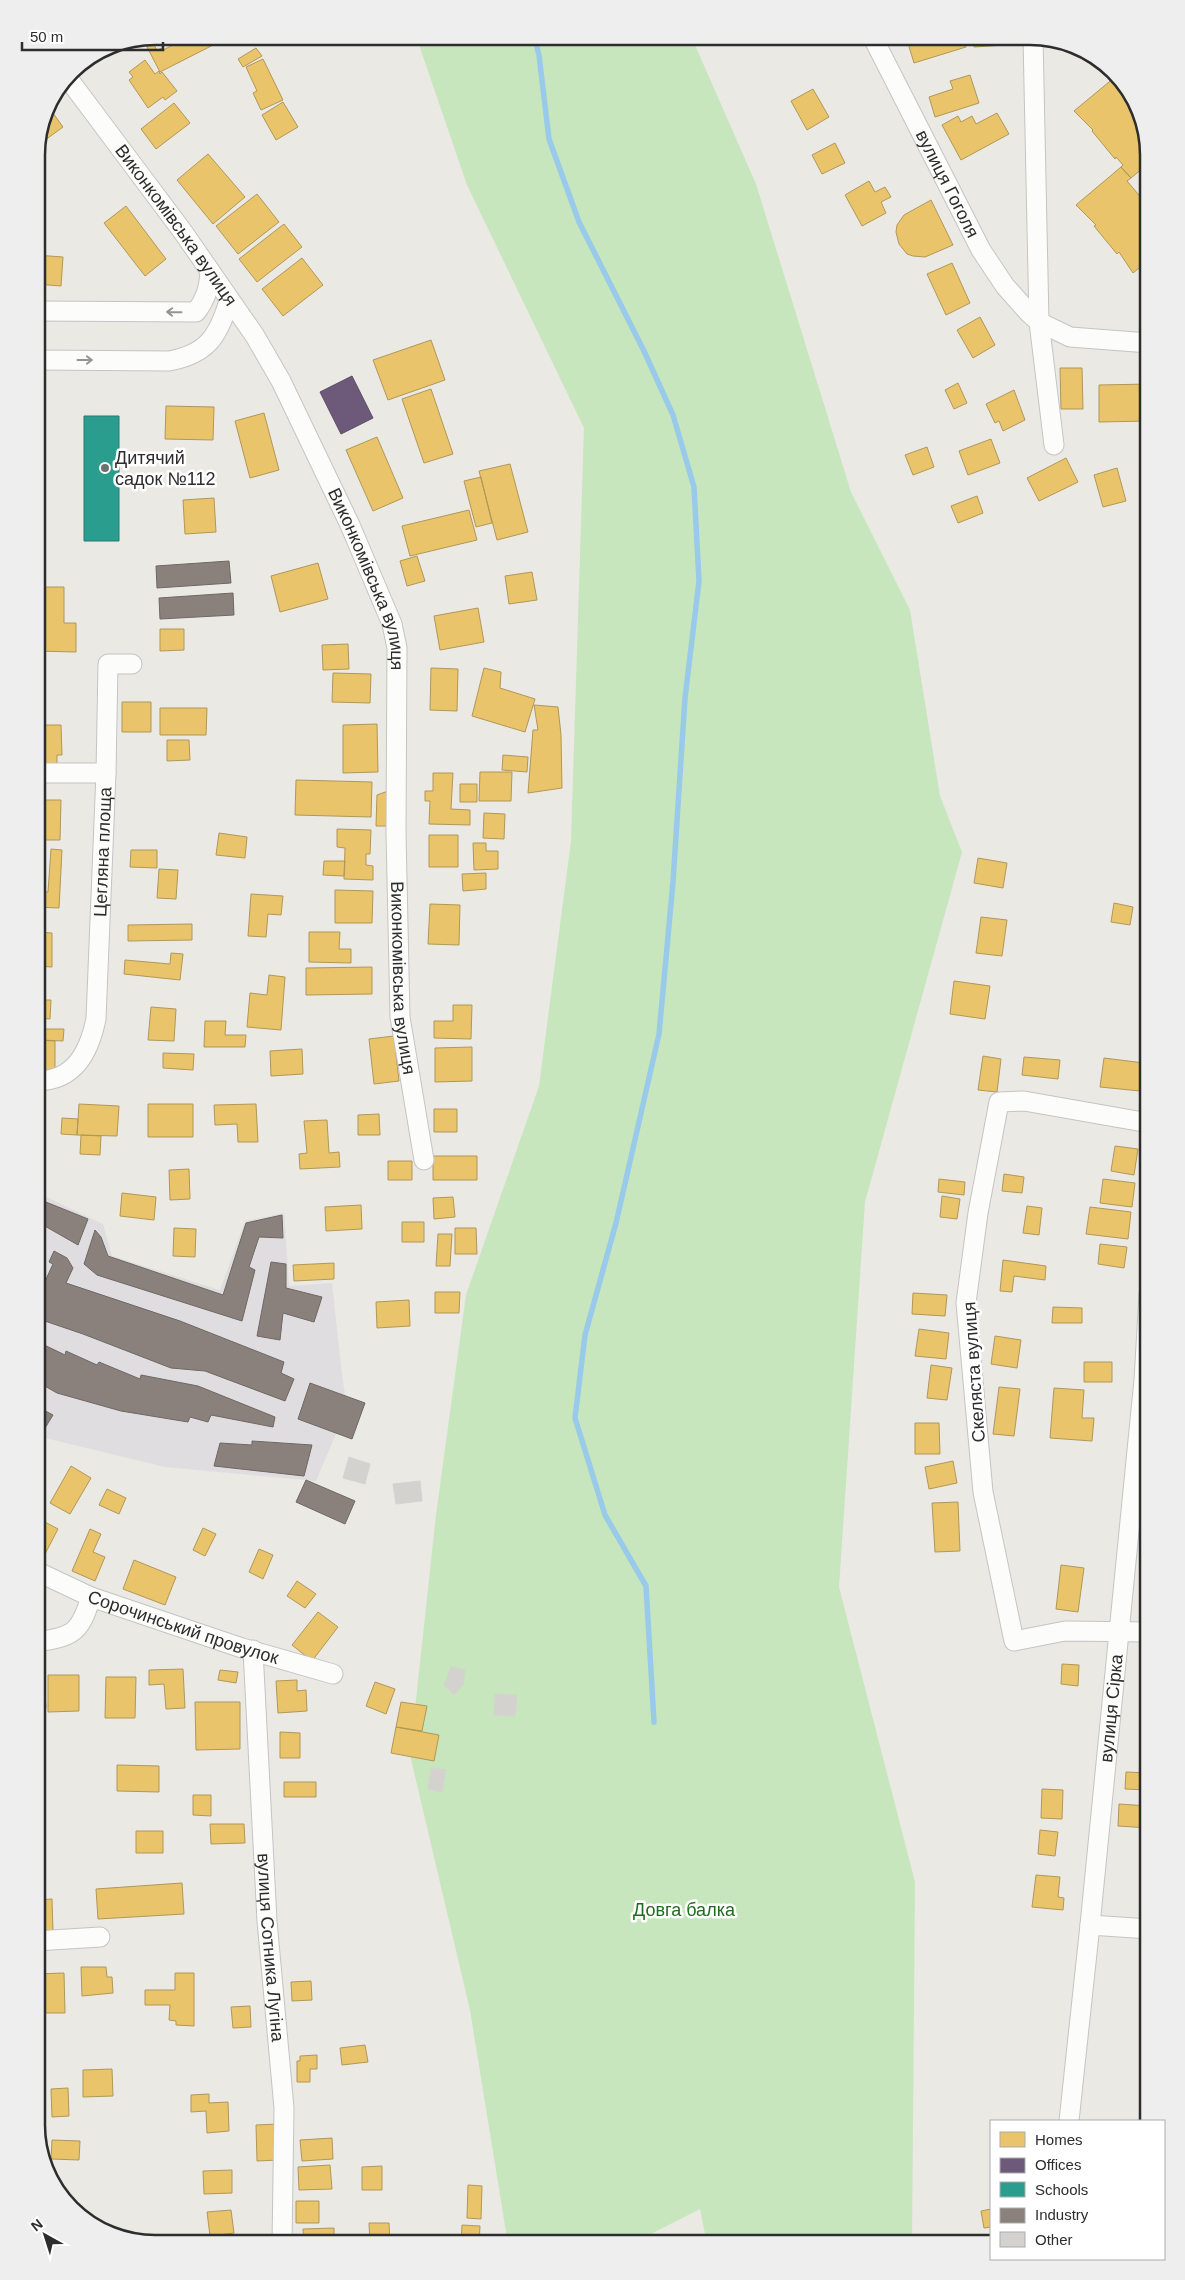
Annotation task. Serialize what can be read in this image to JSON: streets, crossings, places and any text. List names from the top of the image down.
{
  "streets": {
    "street": [
      "вулиця Гоголя",
      "Виконкомівська вулиця",
      "Цегляна площа",
      "Скеляста вулиця",
      "Сорочинський провулок",
      "вулиця Сірка",
      "вулиця Сотника Лугіна"
    ]
  },
  "crossings": [
    ["Скеляста вулиця", "вулиця Сірка"],
    ["Сорочинський провулок", "вулиця Сотника Лугіна"]
  ],
  "parks": ["Довга балка"],
  "places": ["Дитячий садок №112"],
  "legend": [
    "Homes",
    "Offices",
    "Schools",
    "Industry",
    "Other"
  ],
  "scale_bar": "50 m",
  "north": "top left"
}
